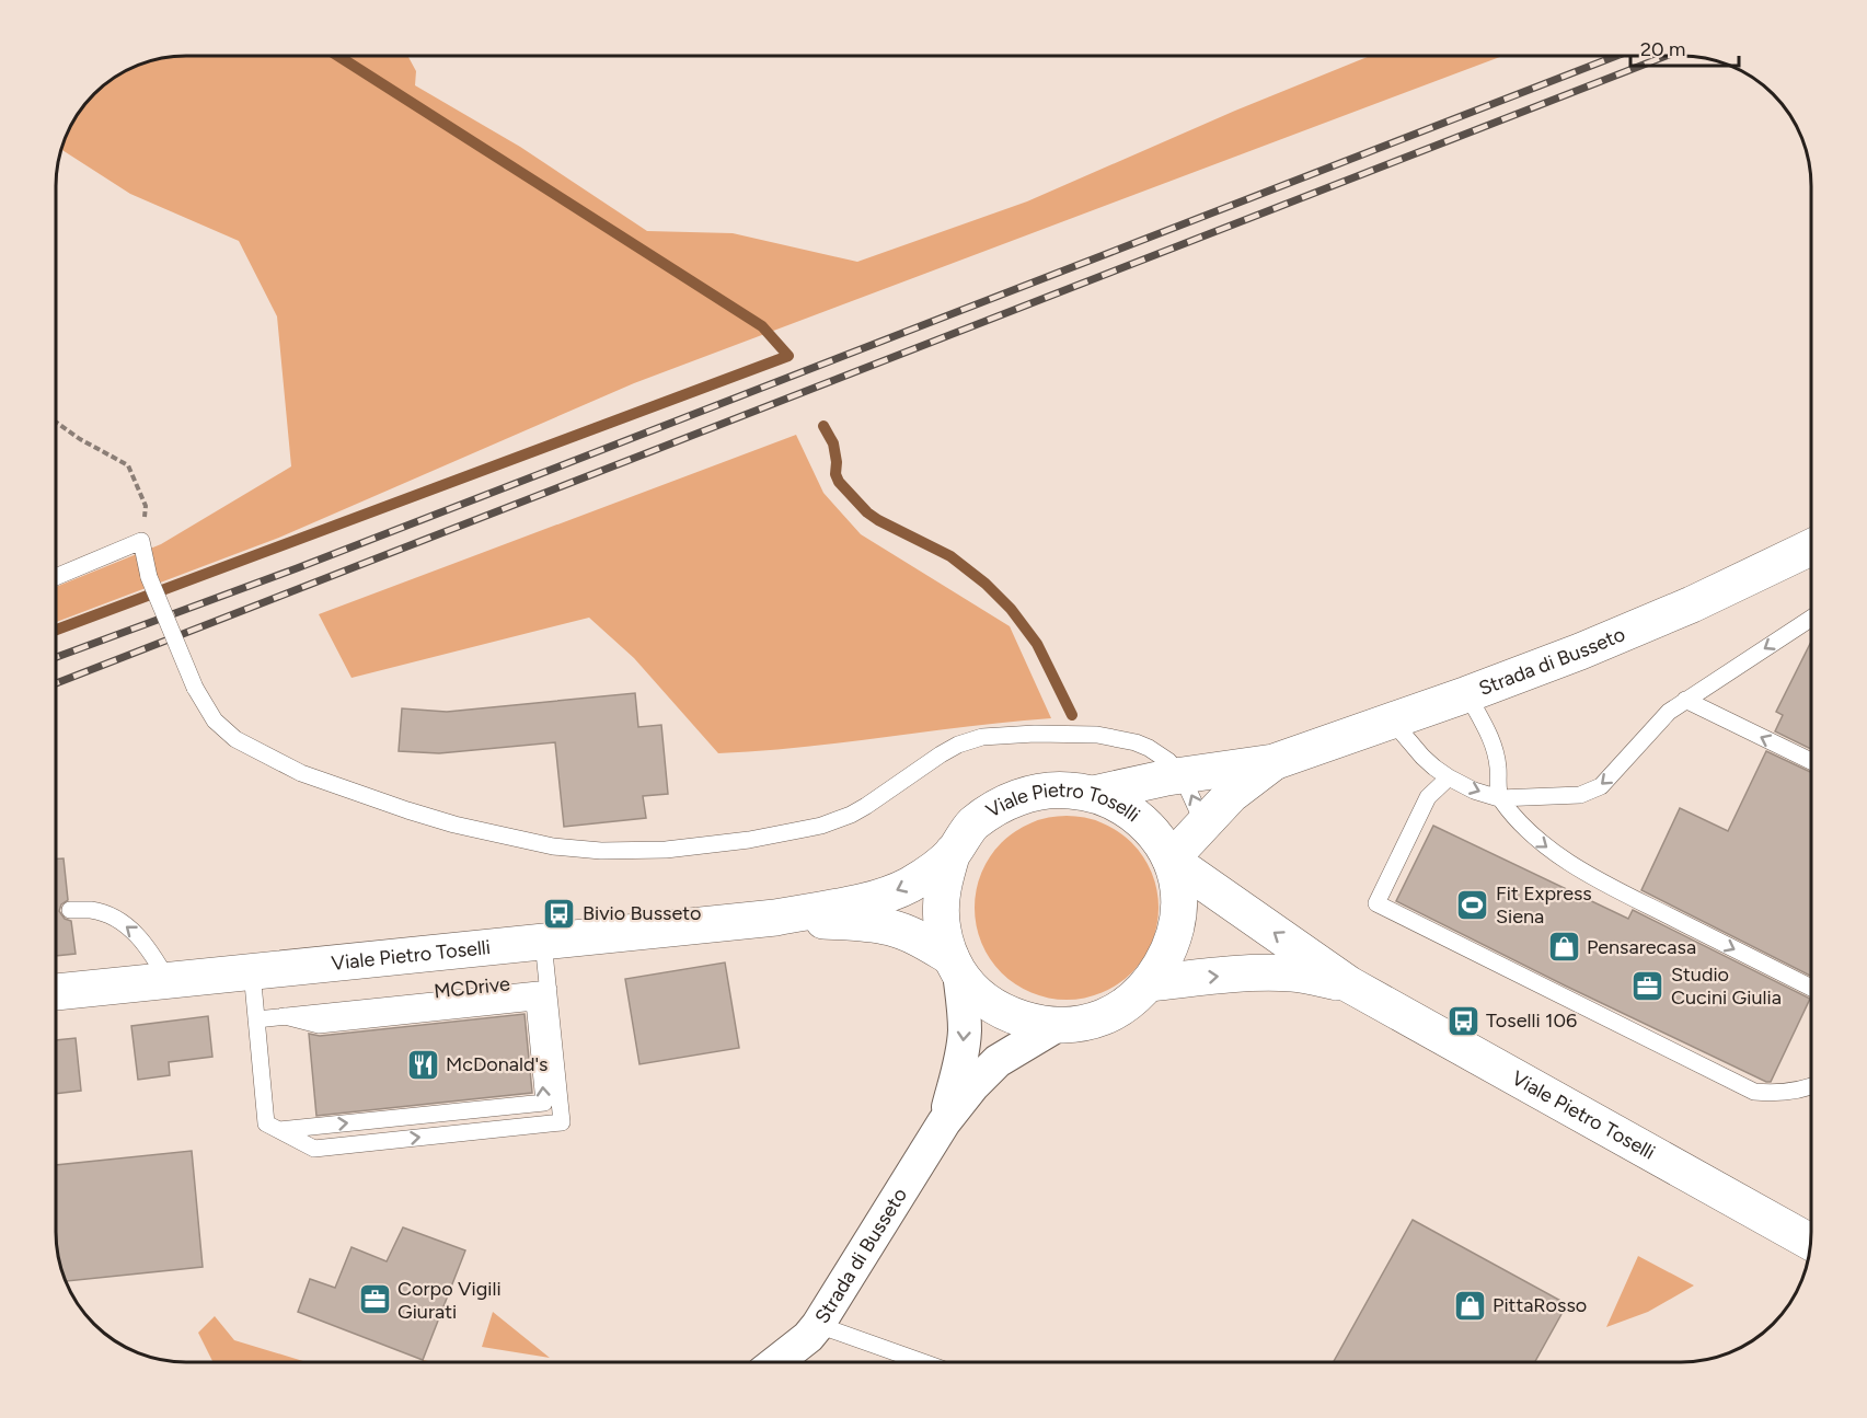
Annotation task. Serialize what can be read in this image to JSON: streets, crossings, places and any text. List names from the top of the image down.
{
  "streets": {
    "main road": ["Strada di Busseto", "Viale Pietro Toselli"],
    "lane": ["MCDrive"]
  },
  "crossings": [
    ["Strada di Busseto", "Viale Pietro Toselli"]
  ],
  "places": {
    "sports": ["Fit Express Siena"],
    "bus stop": ["Bivio Busseto", "Toselli 106"],
    "shop": ["Pensarecasa", "PittaRosso"],
    "office": ["Studio Cucini Giulia", "Corpo Vigili Giurati"],
    "restaurant": ["McDonald's"]
  },
  "scale_bar": "20 m"
}
